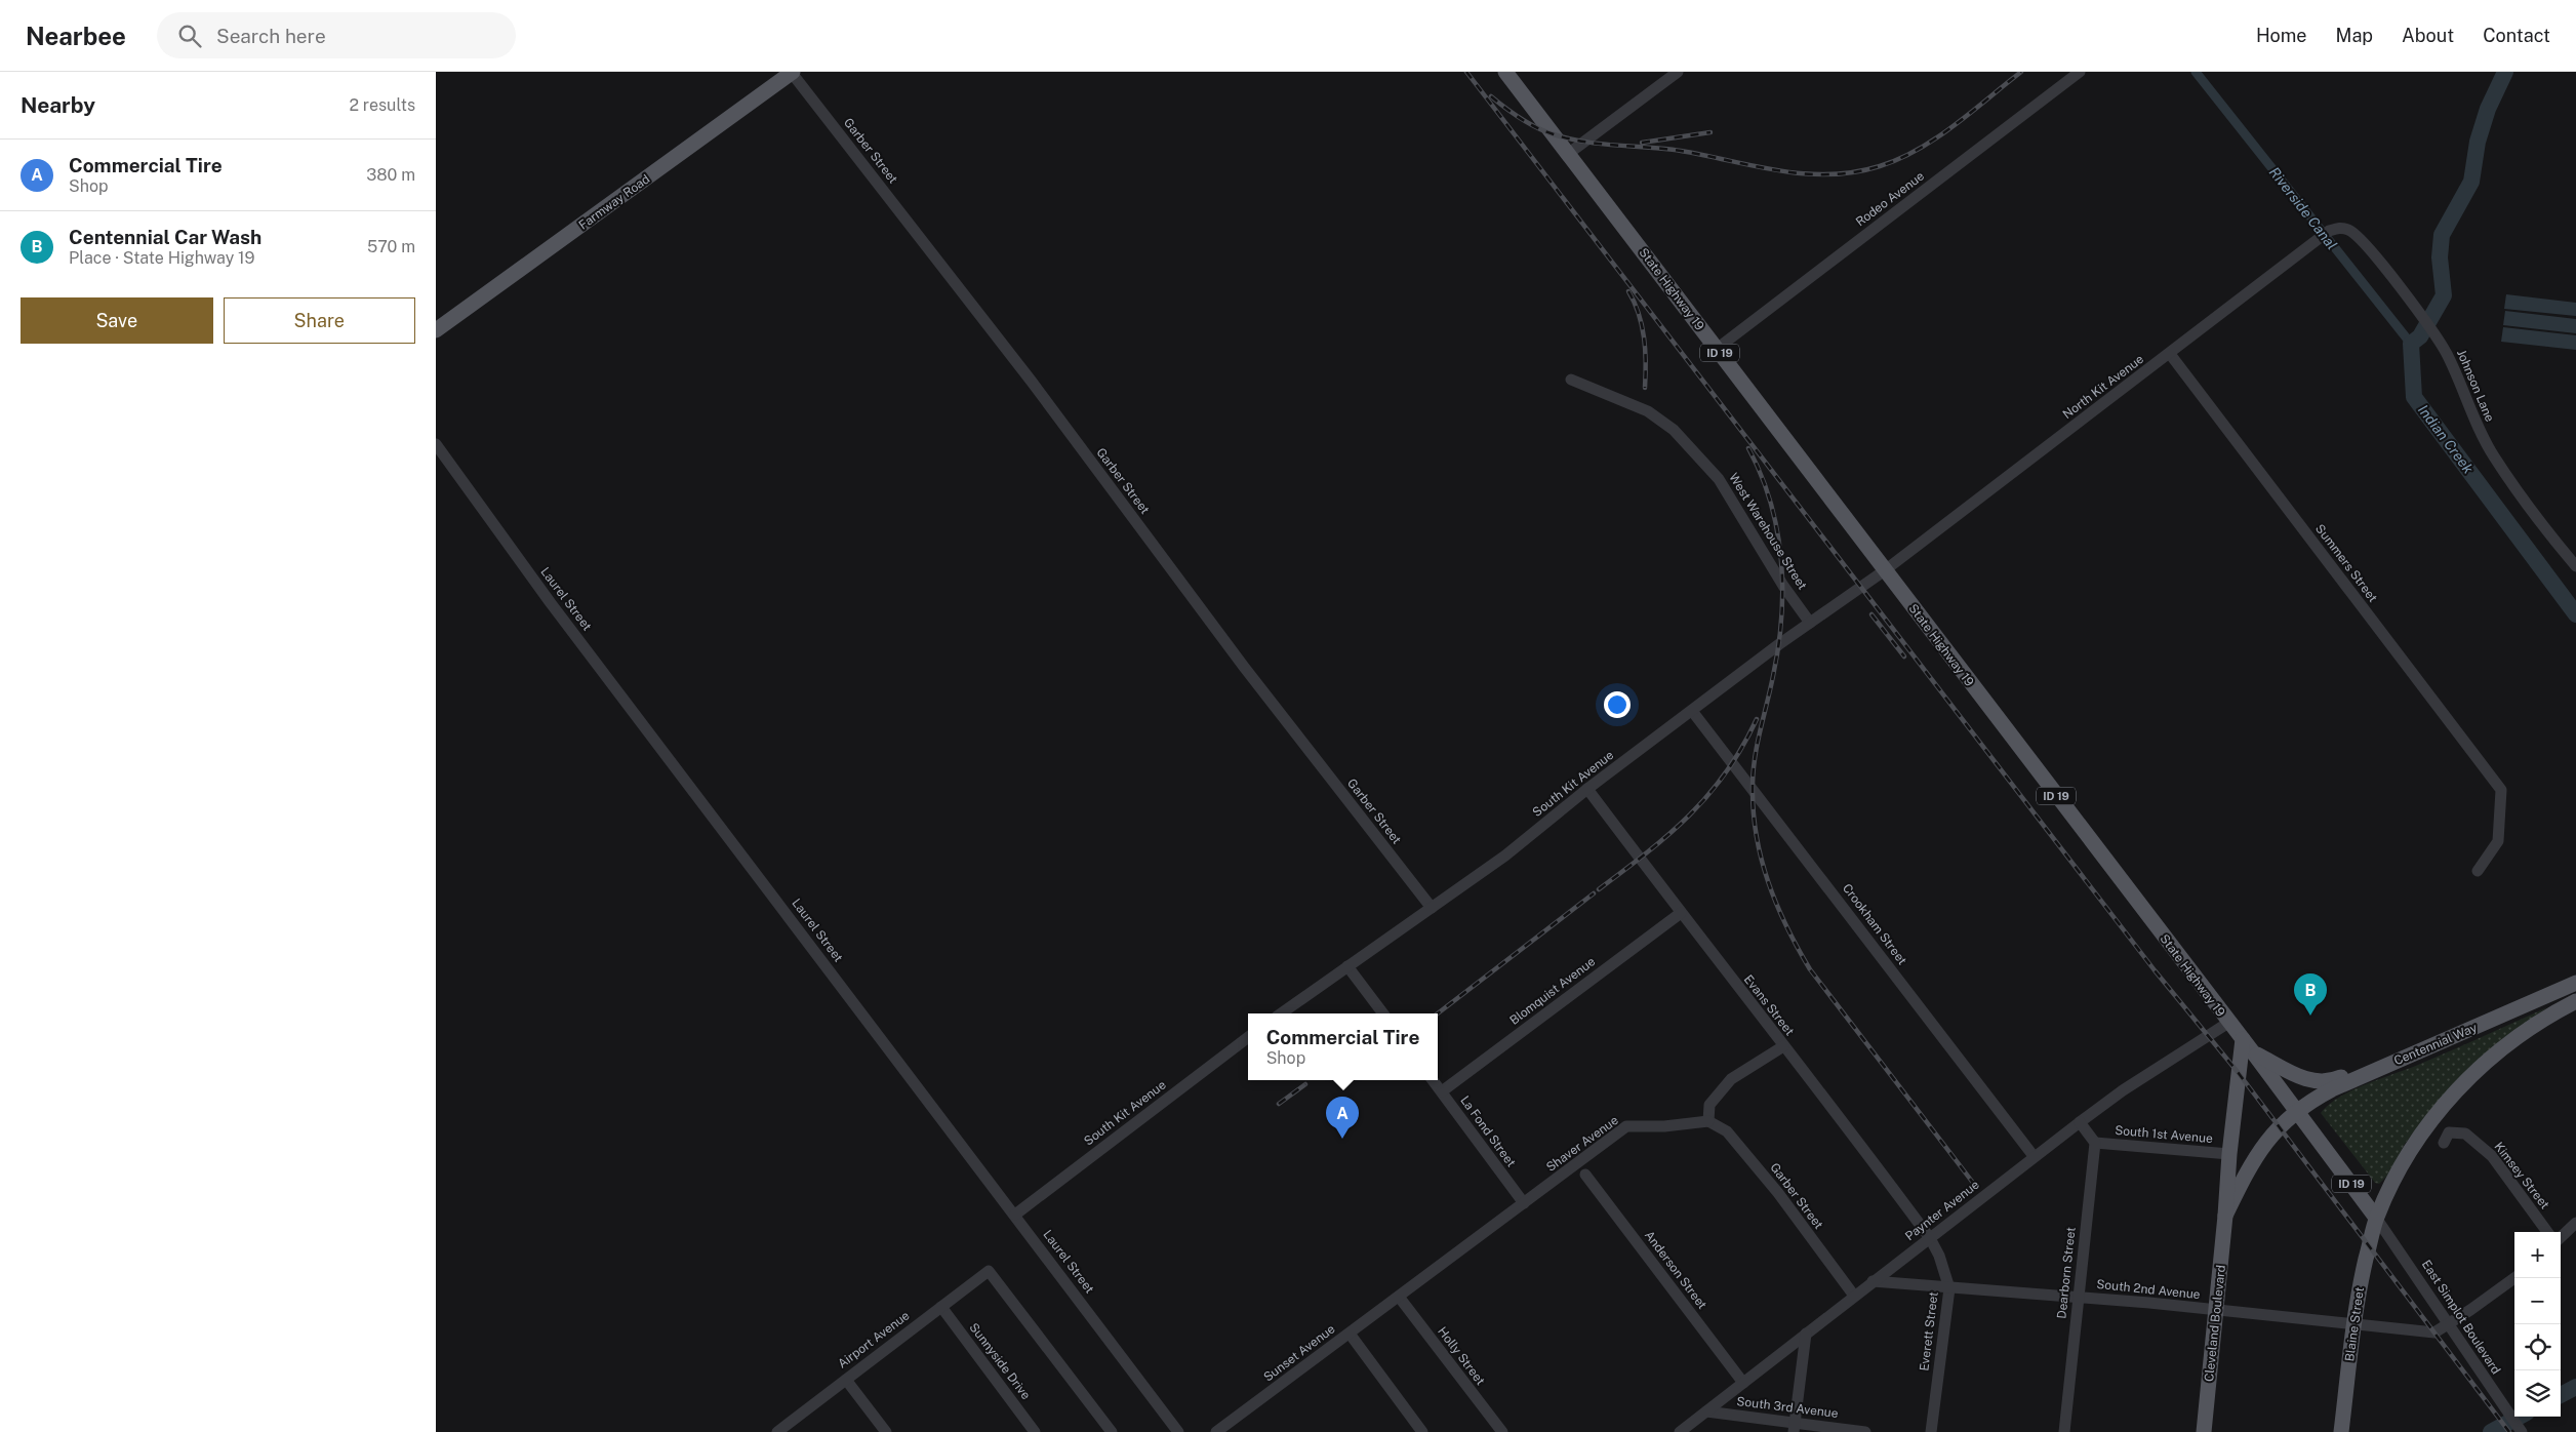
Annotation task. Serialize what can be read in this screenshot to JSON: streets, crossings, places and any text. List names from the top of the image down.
{
  "streets": {
    "main road": [
      "Farmway Road",
      "State Highway 19",
      "ID 19",
      "Centennial Way",
      "Cleveland Boulevard",
      "Blaine Street"
    ],
    "street": [
      "Garber Street",
      "Rodeo Avenue",
      "Johnson Lane",
      "North Kit Avenue",
      "West Warehouse Street",
      "Summers Street",
      "Laurel Street",
      "South Kit Avenue",
      "Crookham Street",
      "Blomquist Avenue",
      "Evans Street",
      "La Fond Street",
      "South 1st Avenue",
      "Shaver Avenue",
      "Kimsey Street",
      "Paynter Avenue",
      "Anderson Street",
      "Dearborn Street",
      "South 2nd Avenue",
      "East Simplot Boulevard",
      "Everett Street",
      "Airport Avenue",
      "Sunset Avenue",
      "Holly Street",
      "Sunnyside Drive",
      "South 3rd Avenue"
    ]
  },
  "crossings": [
    ["Garber Street", "Farmway Road"],
    ["Garber Street", "South Kit Avenue"],
    ["Garber Street", "Shaver Avenue"],
    ["Garber Street", "Paynter Avenue"],
    ["Rodeo Avenue", "State Highway 19"],
    ["State Highway 19", "North Kit Avenue"],
    ["State Highway 19", "South Kit Avenue"],
    ["State Highway 19", "Centennial Way"],
    ["State Highway 19", "Paynter Avenue"],
    ["State Highway 19", "East Simplot Boulevard"],
    ["State Highway 19", "Cleveland Boulevard"],
    ["State Highway 19", "Blaine Street"],
    ["Johnson Lane", "North Kit Avenue"],
    ["North Kit Avenue", "Summers Street"],
    ["North Kit Avenue", "South Kit Avenue"],
    ["West Warehouse Street", "South Kit Avenue"],
    ["Laurel Street", "South Kit Avenue"],
    ["South Kit Avenue", "Crookham Street"],
    ["South Kit Avenue", "Evans Street"],
    ["Crookham Street", "Paynter Avenue"],
    ["Blomquist Avenue", "Evans Street"],
    ["Blomquist Avenue", "La Fond Street"],
    ["Evans Street", "Paynter Avenue"],
    ["Evans Street", "Everett Street"],
    ["Centennial Way", "Cleveland Boulevard"],
    ["La Fond Street", "Shaver Avenue"],
    ["South 1st Avenue", "Dearborn Street"],
    ["South 1st Avenue", "Cleveland Boulevard"],
    ["Shaver Avenue", "Sunset Avenue"],
    ["Shaver Avenue", "Holly Street"],
    ["Paynter Avenue", "Anderson Street"],
    ["Paynter Avenue", "South 2nd Avenue"],
    ["Paynter Avenue", "Everett Street"],
    ["Paynter Avenue", "South 3rd Avenue"],
    ["Dearborn Street", "South 2nd Avenue"],
    ["South 2nd Avenue", "East Simplot Boulevard"],
    ["South 2nd Avenue", "Cleveland Boulevard"],
    ["South 2nd Avenue", "Blaine Street"],
    ["South 2nd Avenue", "Everett Street"],
    ["East Simplot Boulevard", "Blaine Street"],
    ["Airport Avenue", "Sunnyside Drive"],
    ["Sunset Avenue", "Holly Street"]
  ],
  "water": ["Riverside Canal", "Indian Creek"],
  "page": {
    "header": "Nearbee",
    "search": "Search here",
    "nav": [
      "Home",
      "Map",
      "About",
      "Contact"
    ],
    "heading": ["Nearby", "2 results"],
    "list": [
      {
        "mark": "A",
        "name": "Commercial Tire",
        "note": "Shop",
        "value": "380 m"
      },
      {
        "mark": "B",
        "name": "Centennial Car Wash",
        "note": "Place · State Highway 19",
        "value": "570 m"
      }
    ],
    "buttons": ["Save", "Share"],
    "pins": ["B", "A"],
    "popup": ["Commercial Tire", "Shop"],
    "map_buttons": ["+", "−"]
  }
}
